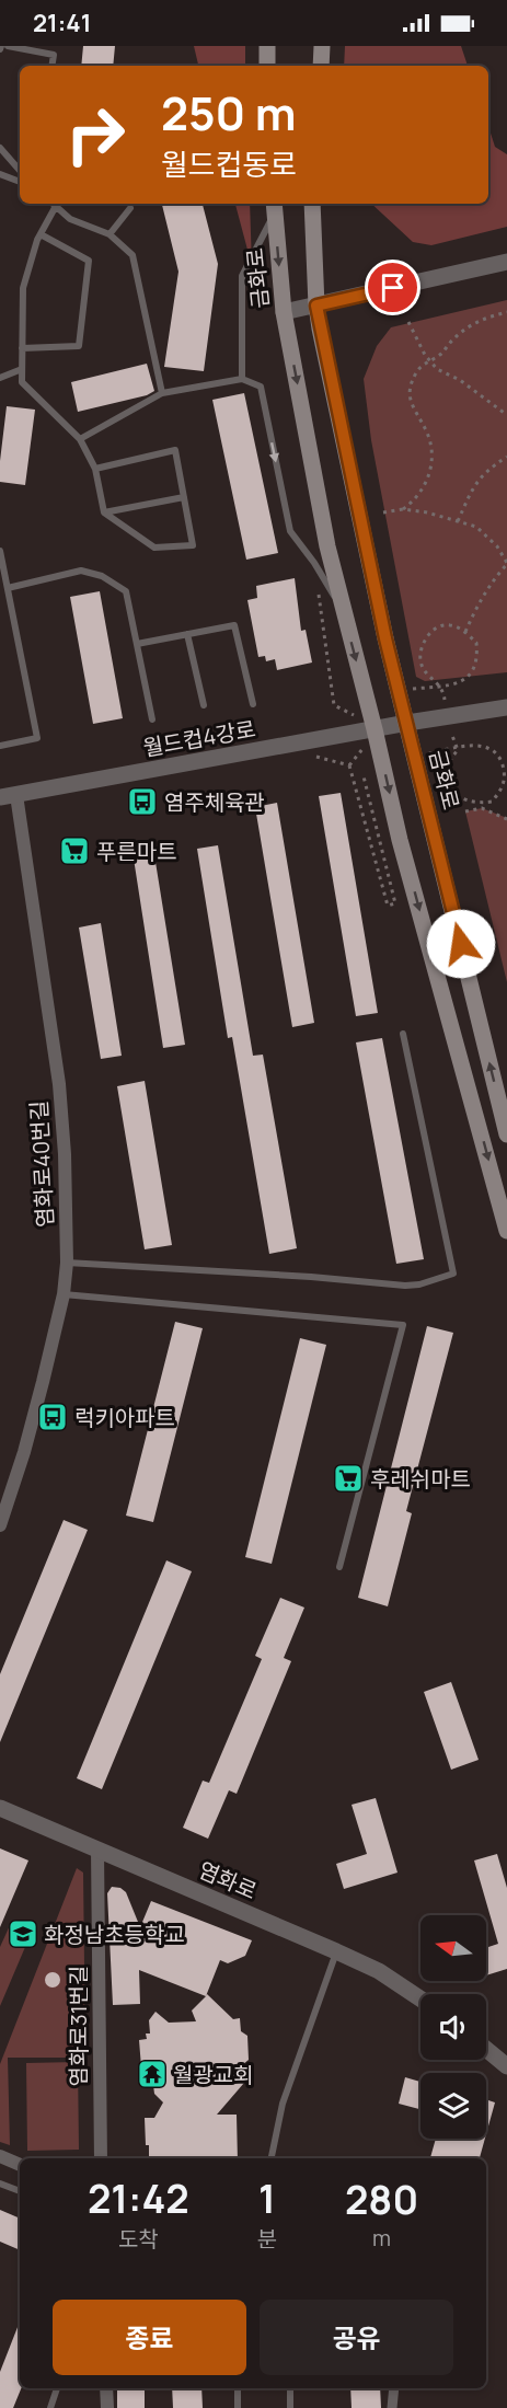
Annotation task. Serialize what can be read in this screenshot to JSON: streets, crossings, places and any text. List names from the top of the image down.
{
  "streets": {
    "main road": ["금화로"],
    "street": [
      "월드컵4강로",
      "염화로40번길",
      "염화로",
      "염화로31번길"
    ]
  },
  "crossings": [
    ["금화로", "월드컵4강로"],
    ["월드컵4강로", "염화로40번길"],
    ["염화로", "염화로31번길"]
  ],
  "places": {
    "bus stop": ["염주체육관", "럭키아파트"],
    "supermarket": ["푸른마트", "후레쉬마트"],
    "school or university": ["화정남초등학교"],
    "temple": ["월광교회"]
  },
  "north": "left",
  "page": {
    "status": "21:41",
    "turn": ["250 m", "월드컵동로"],
    "eta": [
      "21:42",
      "도착",
      "1",
      "분",
      "280",
      "m"
    ],
    "buttons": ["종료", "공유"]
  }
}
